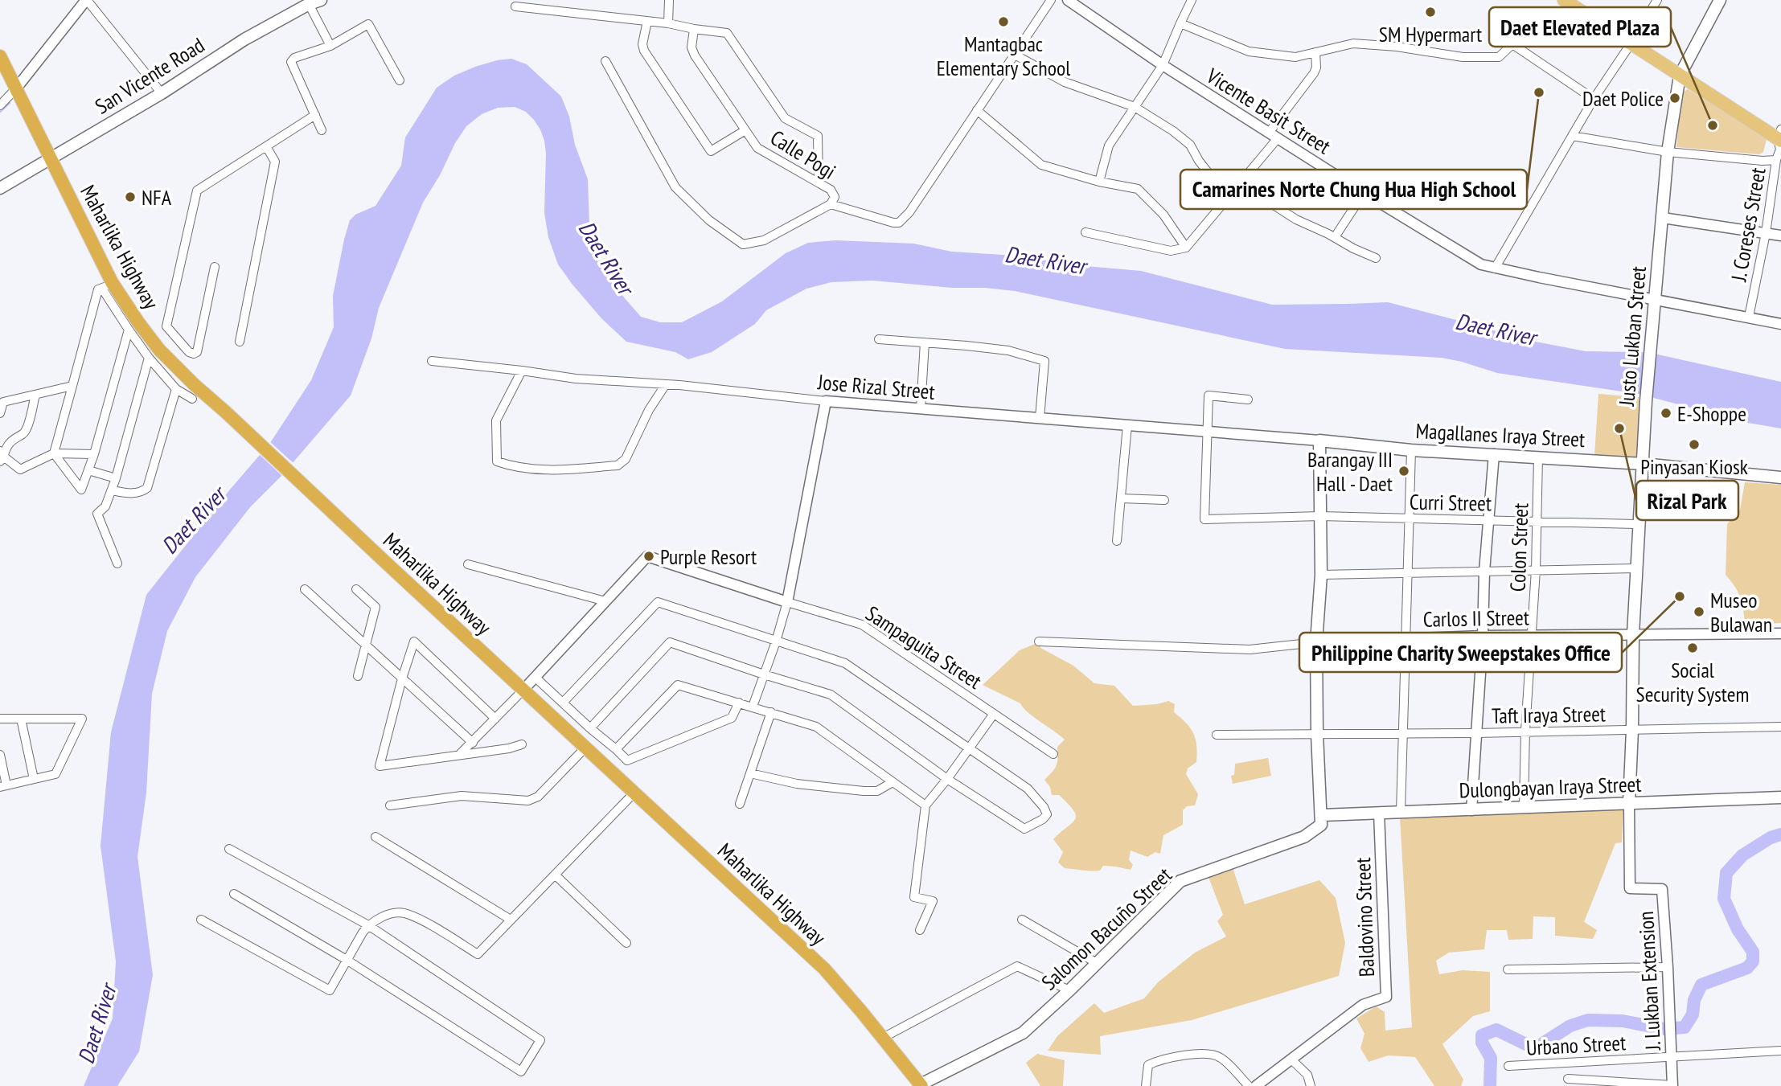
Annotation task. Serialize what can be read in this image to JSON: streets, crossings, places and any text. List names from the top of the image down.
{
  "streets": {
    "highway": ["Maharlika Highway"],
    "main road": [
      "San Vicente Road",
      "Justo Lukban Street",
      "Magallanes Iraya Street",
      "Dulongbayan Iraya Street",
      "Salomon Bacuño Street"
    ],
    "street": [
      "Vicente Basit Street",
      "Calle Pogi",
      "J. Coreses Street",
      "Jose Rizal Street",
      "Curri Street",
      "Colon Street",
      "Carlos II Street",
      "Sampaguita Street",
      "Taft Iraya Street",
      "Baldovino Street",
      "J. Lukban Extension",
      "Urbano Street"
    ]
  },
  "crossings": [
    ["San Vicente Road", "Maharlika Highway"],
    ["Vicente Basit Street", "J. Coreses Street"],
    ["Vicente Basit Street", "Justo Lukban Street"],
    ["Maharlika Highway", "Sampaguita Street"],
    ["Maharlika Highway", "Salomon Bacuño Street"],
    ["Justo Lukban Street", "Magallanes Iraya Street"],
    ["Justo Lukban Street", "Curri Street"],
    ["Justo Lukban Street", "Carlos II Street"],
    ["Justo Lukban Street", "Taft Iraya Street"],
    ["Justo Lukban Street", "Dulongbayan Iraya Street"],
    ["Justo Lukban Street", "J. Lukban Extension"],
    ["Jose Rizal Street", "Magallanes Iraya Street"],
    ["Jose Rizal Street", "Curri Street"],
    ["Magallanes Iraya Street", "Colon Street"],
    ["Curri Street", "Colon Street"],
    ["Colon Street", "Carlos II Street"],
    ["Colon Street", "Taft Iraya Street"],
    ["Colon Street", "Dulongbayan Iraya Street"],
    ["Dulongbayan Iraya Street", "Baldovino Street"],
    ["Dulongbayan Iraya Street", "Salomon Bacuño Street"],
    ["Dulongbayan Iraya Street", "J. Lukban Extension"],
    ["J. Lukban Extension", "Urbano Street"]
  ],
  "water": ["Daet River"],
  "places": [
    "SM Hypermart",
    "Mantagbac Elementary School",
    "Camarines Norte Chung Hua High School",
    "Daet Police",
    "Daet Elevated Plaza",
    "NFA",
    "E-Shoppe",
    "Rizal Park",
    "Pinyasan Kiosk",
    "Barangay III Hall - Daet",
    "Purple Resort",
    "Philippine Charity Sweepstakes Office",
    "Museo Bulawan",
    "Social Security System"
  ]
}
